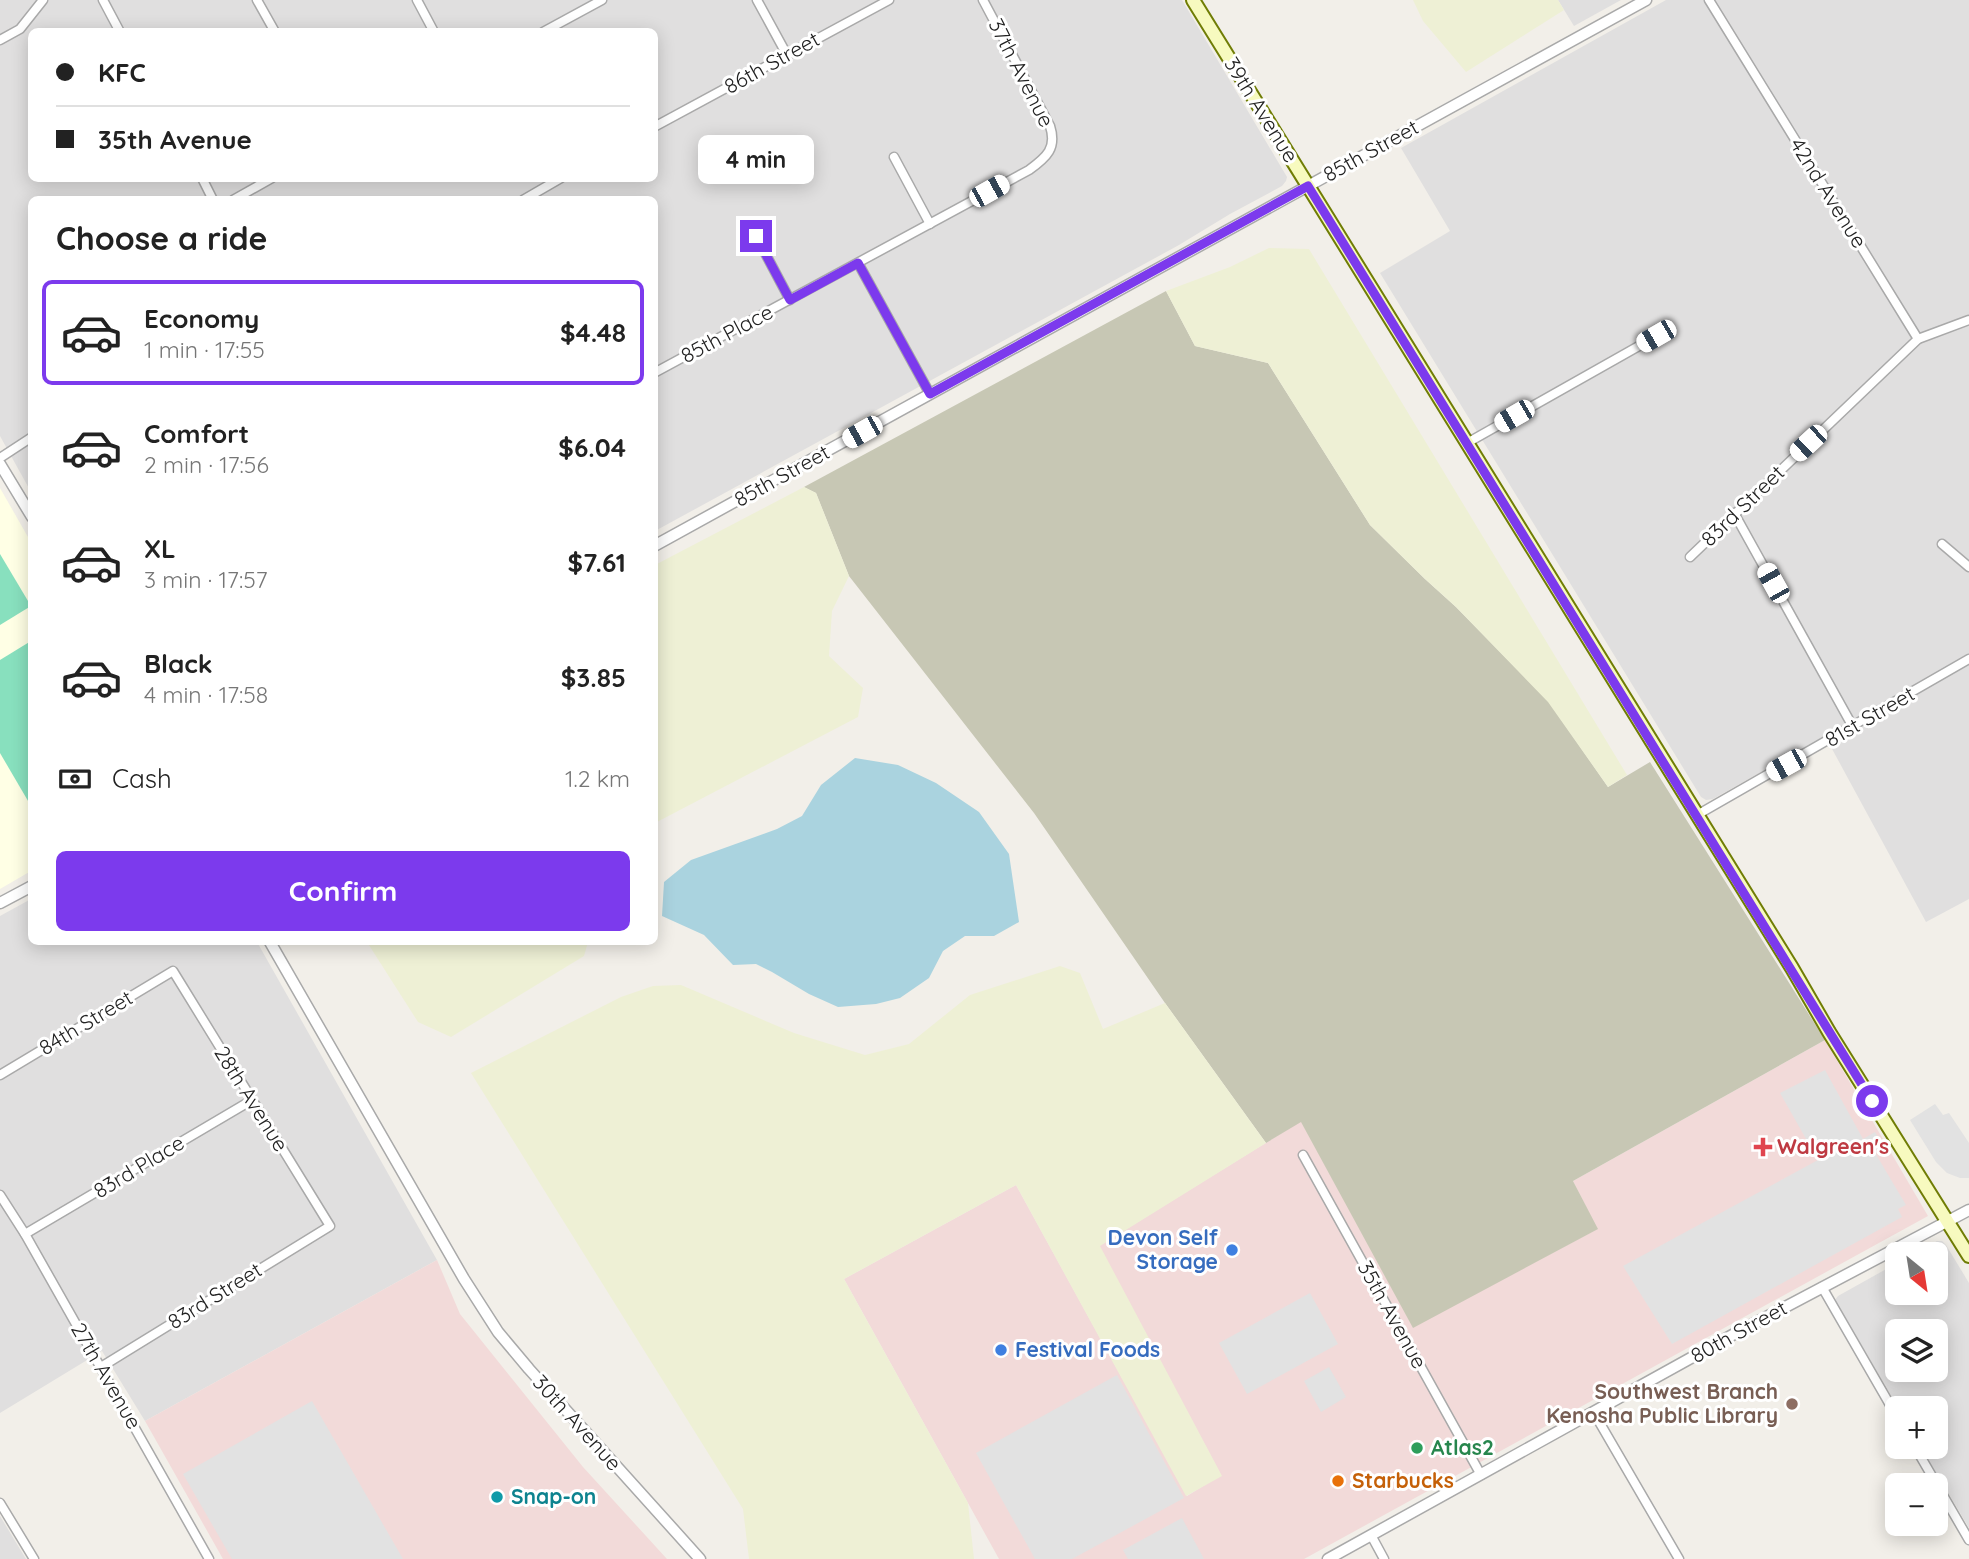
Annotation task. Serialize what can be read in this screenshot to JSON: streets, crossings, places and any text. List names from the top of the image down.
{
  "streets": {
    "main road": ["39th Avenue"],
    "street": [
      "86th Street",
      "37th Avenue",
      "85th Street",
      "42nd Avenue",
      "85th Place",
      "83rd Street",
      "81st Street",
      "84th Street",
      "28th Avenue",
      "83rd Place",
      "35th Avenue",
      "80th Street",
      "27th Avenue",
      "30th Avenue"
    ]
  },
  "crossings": [
    ["37th Avenue", "85th Place"],
    ["39th Avenue", "85th Street"],
    ["39th Avenue", "81st Street"],
    ["39th Avenue", "80th Street"],
    ["42nd Avenue", "83rd Street"],
    ["83rd Street", "28th Avenue"],
    ["83rd Street", "27th Avenue"],
    ["84th Street", "28th Avenue"],
    ["28th Avenue", "83rd Place"],
    ["83rd Place", "27th Avenue"],
    ["35th Avenue", "80th Street"]
  ],
  "places": {
    "health": ["Walgreen's"],
    "other": [
      "Devon Self Storage",
      "Festival Foods",
      "Southwest Branch Kenosha Public Library",
      "Atlas2",
      "Starbucks",
      "Snap-on"
    ]
  },
  "north": "bottom right",
  "page": {
    "banner": ["KFC", "35th Avenue"],
    "bubble": "4 min",
    "heading": "Choose a ride",
    "list": [
      {
        "name": "Economy",
        "note": "1 min · 17:55",
        "value": "$4.48"
      },
      {
        "name": "Comfort",
        "note": "2 min · 17:56",
        "value": "$6.04"
      },
      {
        "name": "XL",
        "note": "3 min · 17:57",
        "value": "$7.61"
      },
      {
        "name": "Black",
        "note": "4 min · 17:58",
        "value": "$3.85"
      }
    ],
    "pay": ["Cash", "1.2 km"],
    "buttons": "Confirm",
    "map_buttons": ["+", "−"]
  }
}
